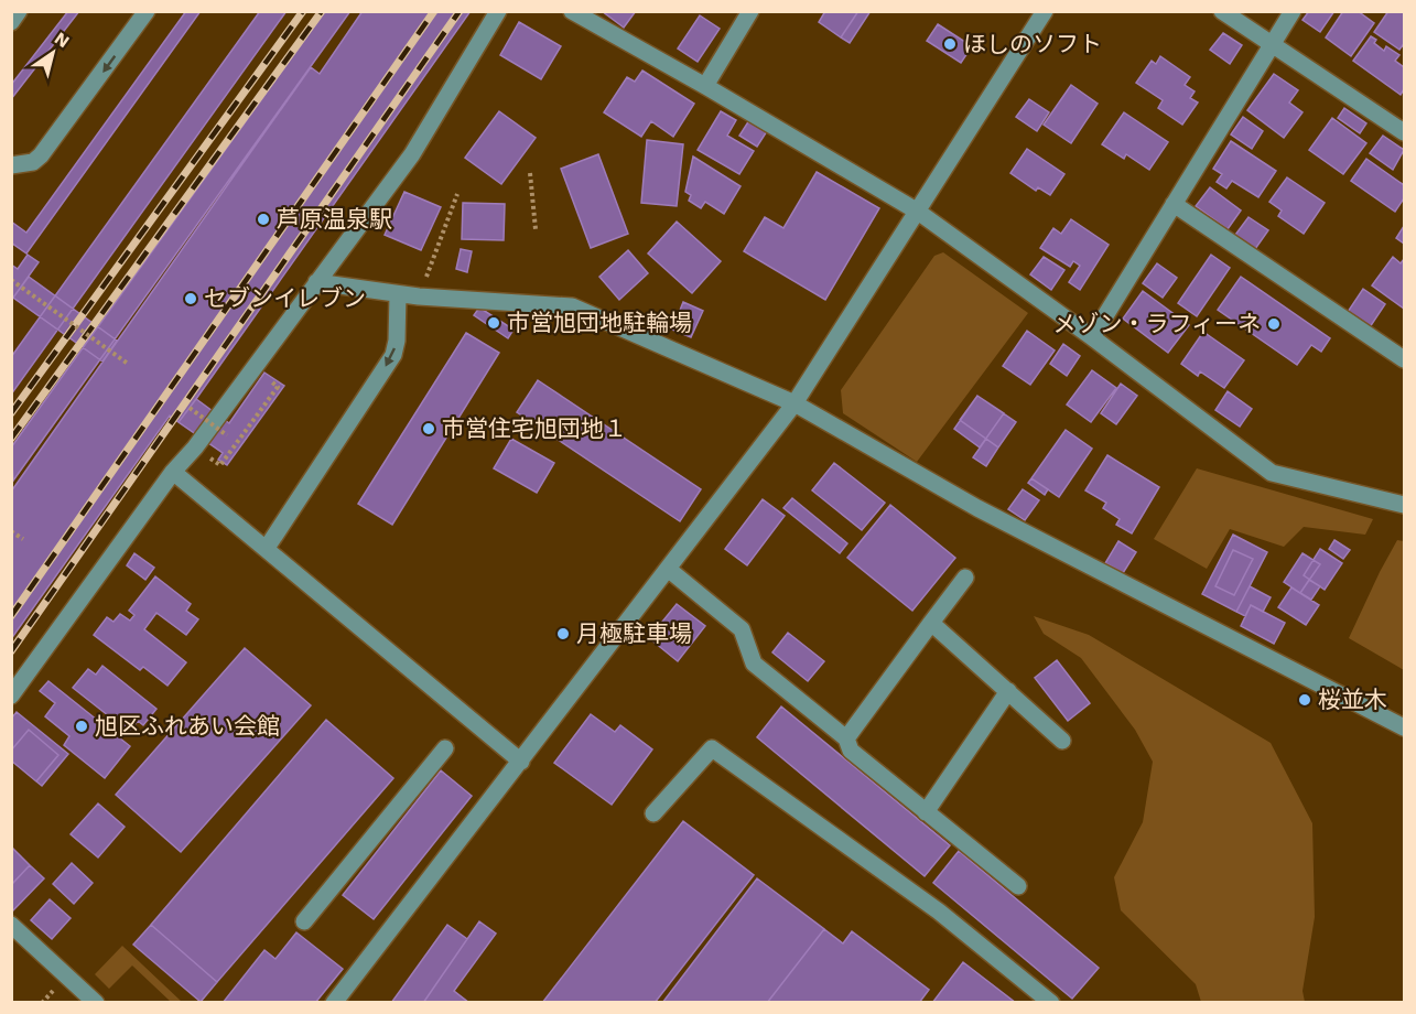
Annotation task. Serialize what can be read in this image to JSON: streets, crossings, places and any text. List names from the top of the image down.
{
  "places": [
    "ほしのソフト",
    "芦原温泉駅",
    "セブンイレブン",
    "市営旭団地駐輪場",
    "メゾン・ラフィーネ",
    "市営住宅旭団地１",
    "月極駐車場",
    "桜並木",
    "旭区ふれあい会館"
  ],
  "north": "top right"
}
